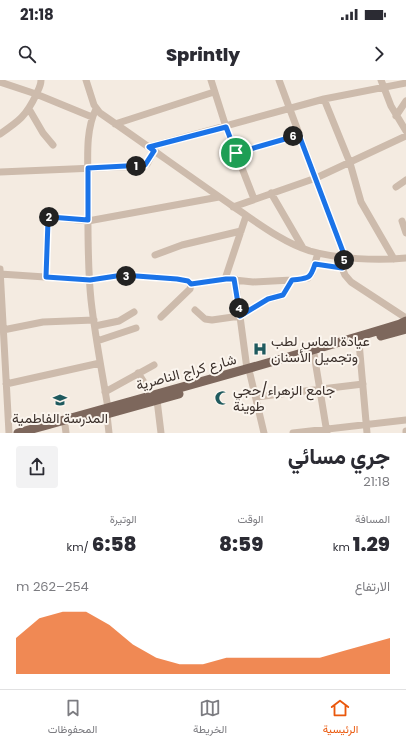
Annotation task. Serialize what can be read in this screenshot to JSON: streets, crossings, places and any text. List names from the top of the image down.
{
  "streets": {
    "main road": ["شارع كراج الناصرية"]
  },
  "places": {
    "hospital": ["عيادة الماس لطب وتجميل الأسنان"],
    "mosque": ["جامع الزهراء/حجي طوينة"],
    "school or university": ["المدرسة الفاطمية"]
  },
  "page": {
    "status": "21:18",
    "header": "Sprintly",
    "pins": [
      "6",
      "1",
      "2",
      "5",
      "3",
      "4"
    ],
    "heading": ["جري مسائي", "21:18"],
    "stats": [
      ["المسافة", "1.29 km"],
      ["الوقت", "8:59"],
      ["الوتيرة", "6:58 /km"]
    ],
    "chart": ["الارتفاع", "254–262 m"],
    "tabs": ["الرئيسية", "الخريطة", "المحفوظات"]
  }
}
